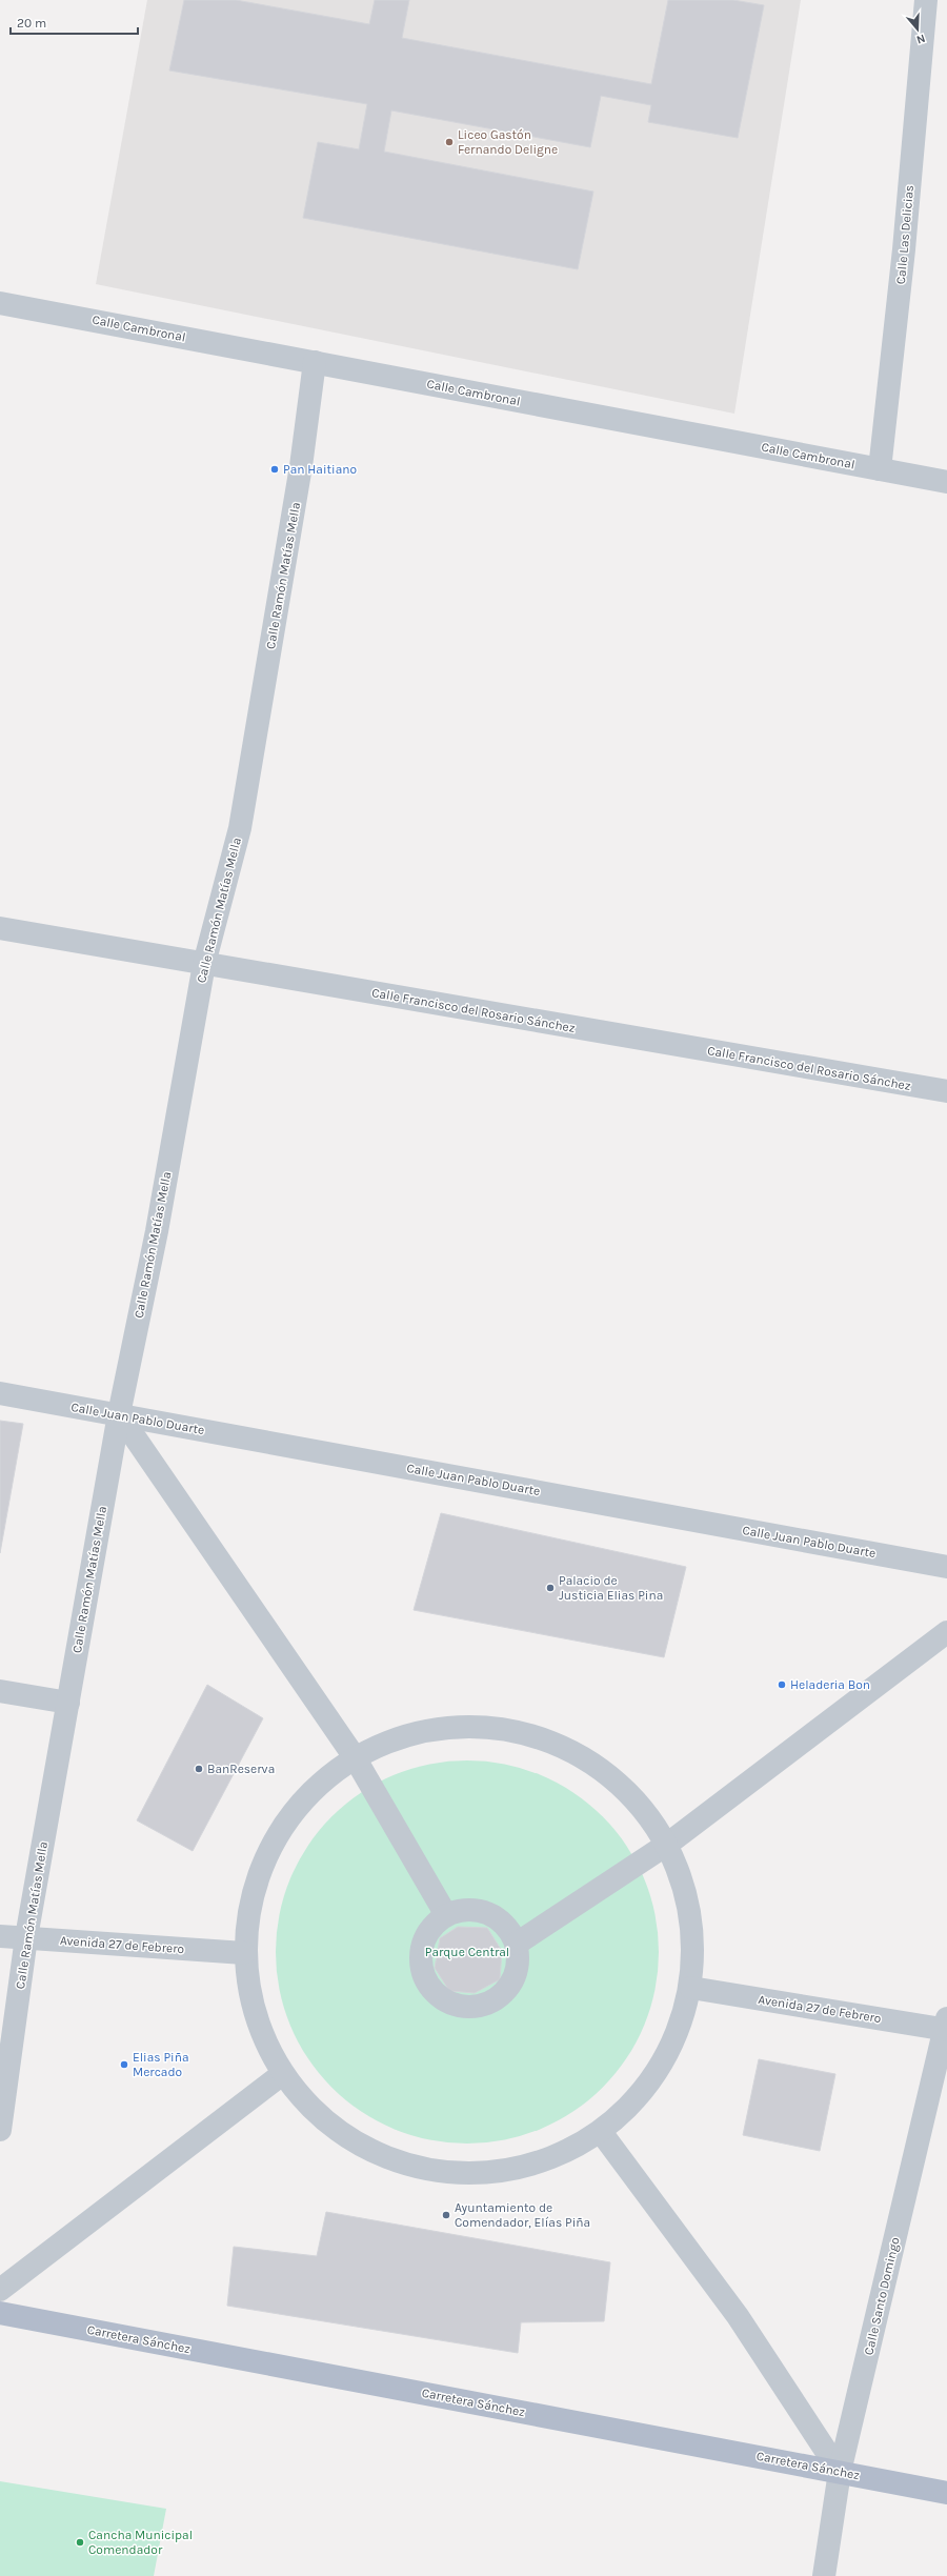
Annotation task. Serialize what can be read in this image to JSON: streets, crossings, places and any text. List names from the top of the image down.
{
  "streets": {
    "main road": ["Carretera Sánchez"],
    "street": [
      "Calle Las Delicias",
      "Calle Cambronal",
      "Calle Ramón Matías Mella",
      "Calle Francisco del Rosario Sánchez",
      "Calle Juan Pablo Duarte",
      "Avenida 27 de Febrero",
      "Calle Santo Domingo"
    ]
  },
  "crossings": [
    ["Calle Las Delicias", "Calle Cambronal"],
    ["Calle Cambronal", "Calle Ramón Matías Mella"],
    ["Calle Ramón Matías Mella", "Calle Francisco del Rosario Sánchez"],
    ["Calle Ramón Matías Mella", "Calle Juan Pablo Duarte"],
    ["Calle Ramón Matías Mella", "Avenida 27 de Febrero"],
    ["Avenida 27 de Febrero", "Calle Santo Domingo"],
    ["Calle Santo Domingo", "Carretera Sánchez"]
  ],
  "parks": ["Parque Central"],
  "places": [
    "Liceo Gastón Fernando Deligne",
    "Pan Haitiano",
    "Palacio de Justicia Elias Pina",
    "Heladeria Bon",
    "BanReserva",
    "Elias Piña Mercado",
    "Ayuntamiento de Comendador, Elías Piña",
    "Cancha Municipal Comendador"
  ],
  "scale_bar": "20 m",
  "north": "bottom"
}
